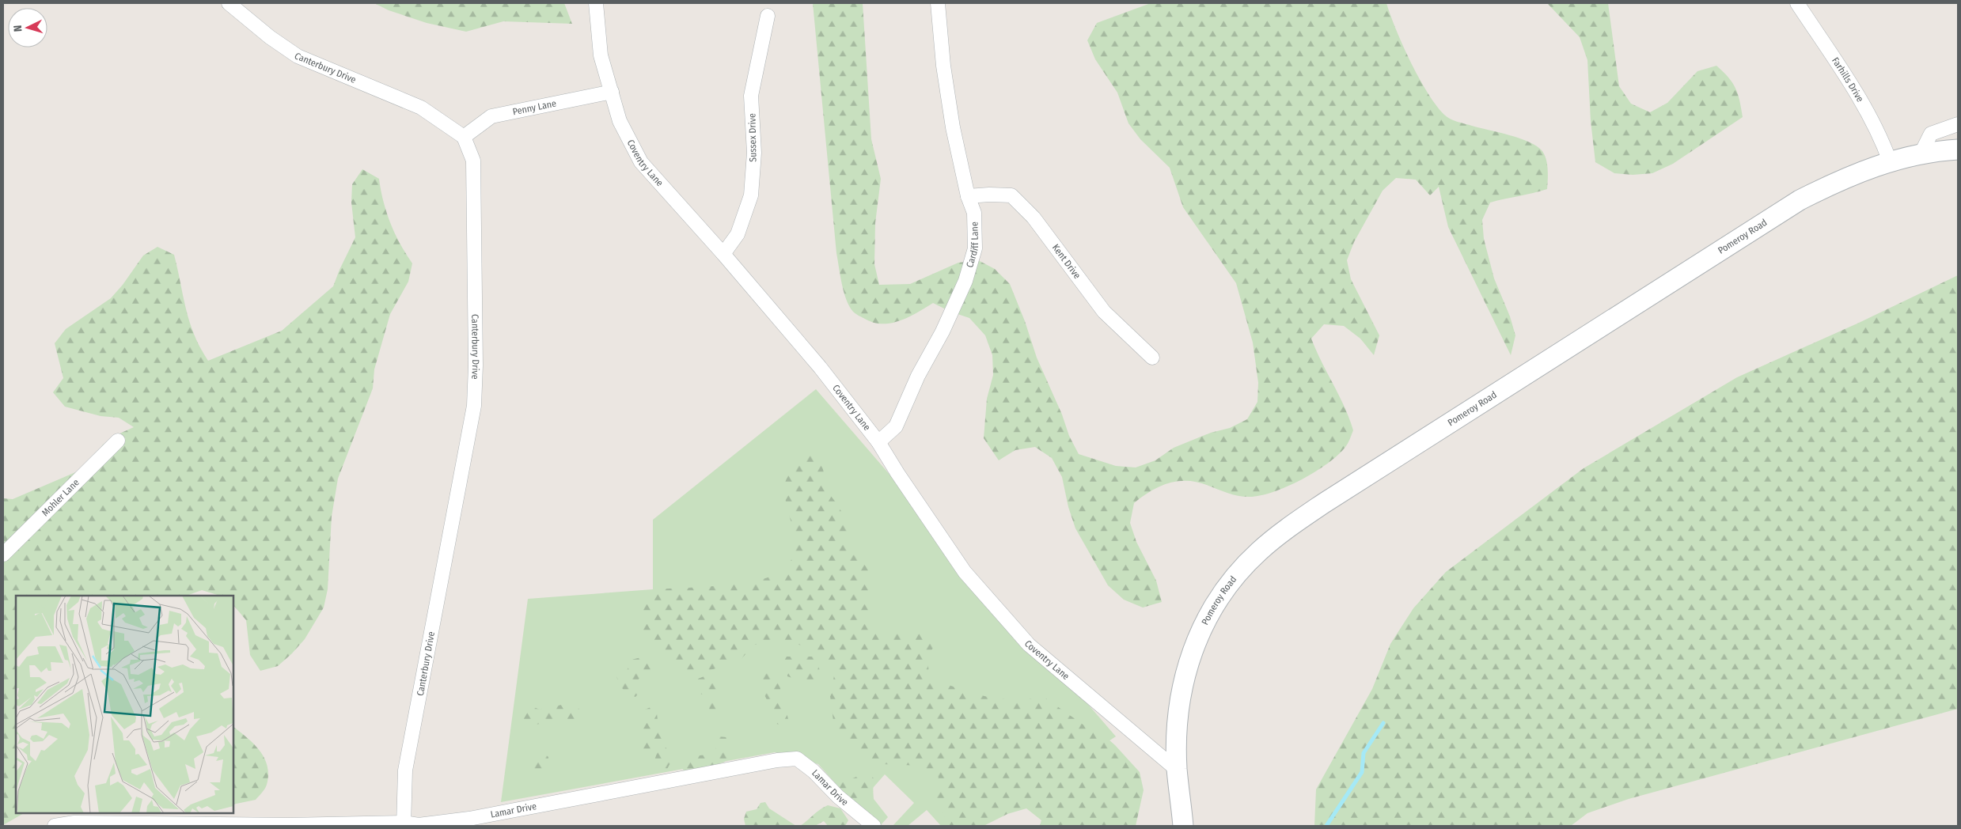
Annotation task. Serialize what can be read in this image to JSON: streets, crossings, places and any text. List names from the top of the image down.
{
  "streets": {
    "street": [
      "Canterbury Drive",
      "Farhills Drive",
      "Penny Lane",
      "Sussex Drive",
      "Coventry Lane",
      "Pomeroy Road",
      "Cardiff Lane",
      "Kent Drive",
      "Mohler Lane",
      "Lamar Drive"
    ]
  },
  "crossings": [
    ["Canterbury Drive", "Penny Lane"],
    ["Canterbury Drive", "Lamar Drive"],
    ["Farhills Drive", "Pomeroy Road"],
    ["Penny Lane", "Coventry Lane"],
    ["Sussex Drive", "Coventry Lane"],
    ["Coventry Lane", "Pomeroy Road"],
    ["Coventry Lane", "Cardiff Lane"],
    ["Cardiff Lane", "Kent Drive"]
  ],
  "north": "left"
}
